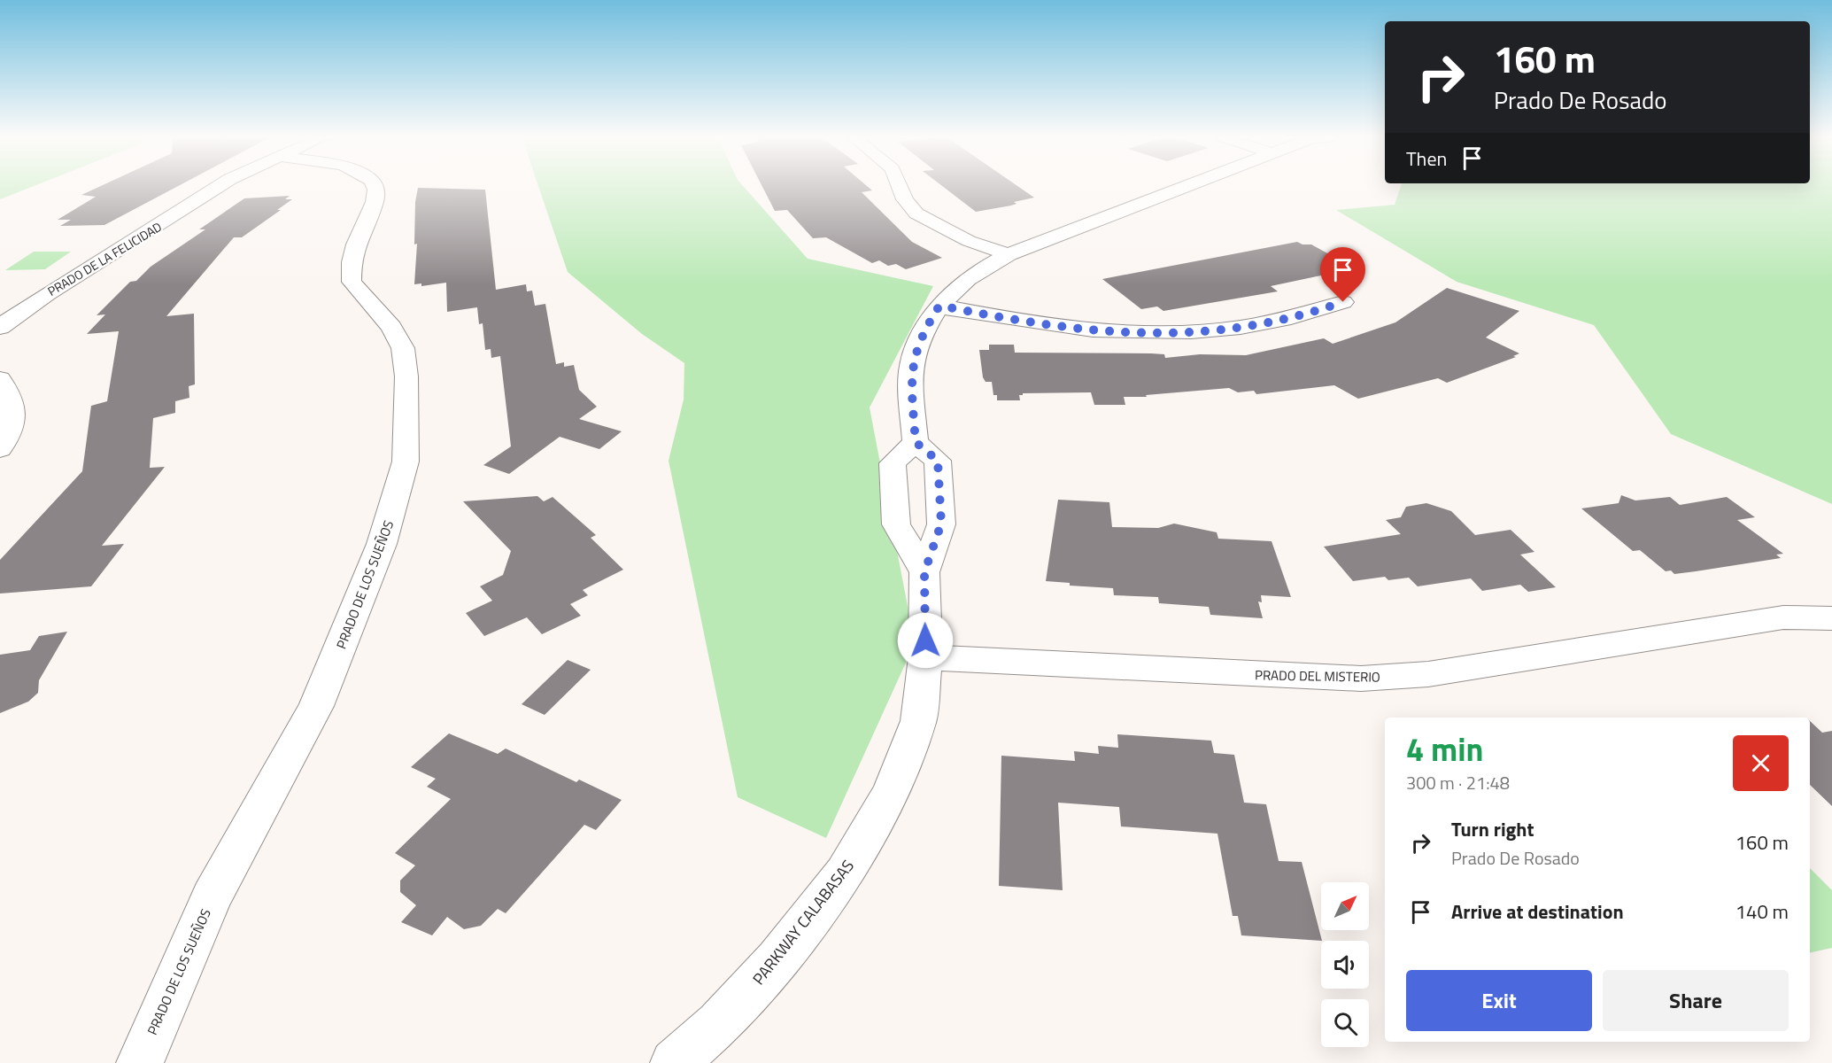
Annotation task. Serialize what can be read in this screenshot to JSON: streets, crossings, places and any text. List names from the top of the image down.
{
  "streets": {
    "street": [
      "PRADO DE LA FELICIDAD",
      "PRADO DE LOS SUEÑOS",
      "PRADO DEL MISTERIO",
      "PARKWAY CALABASAS"
    ]
  },
  "crossings": [
    ["PRADO DEL MISTERIO", "PARKWAY CALABASAS"]
  ],
  "north": "top right",
  "page": {
    "turn": ["160 m", "Prado De Rosado"],
    "then": "Then",
    "heading": ["4 min", "300 m · 21:48"],
    "list": [
      {
        "name": "Turn right",
        "note": "Prado De Rosado",
        "value": "160 m"
      },
      {
        "name": "Arrive at destination",
        "value": "140 m"
      }
    ],
    "buttons": ["Exit", "Share"]
  }
}
